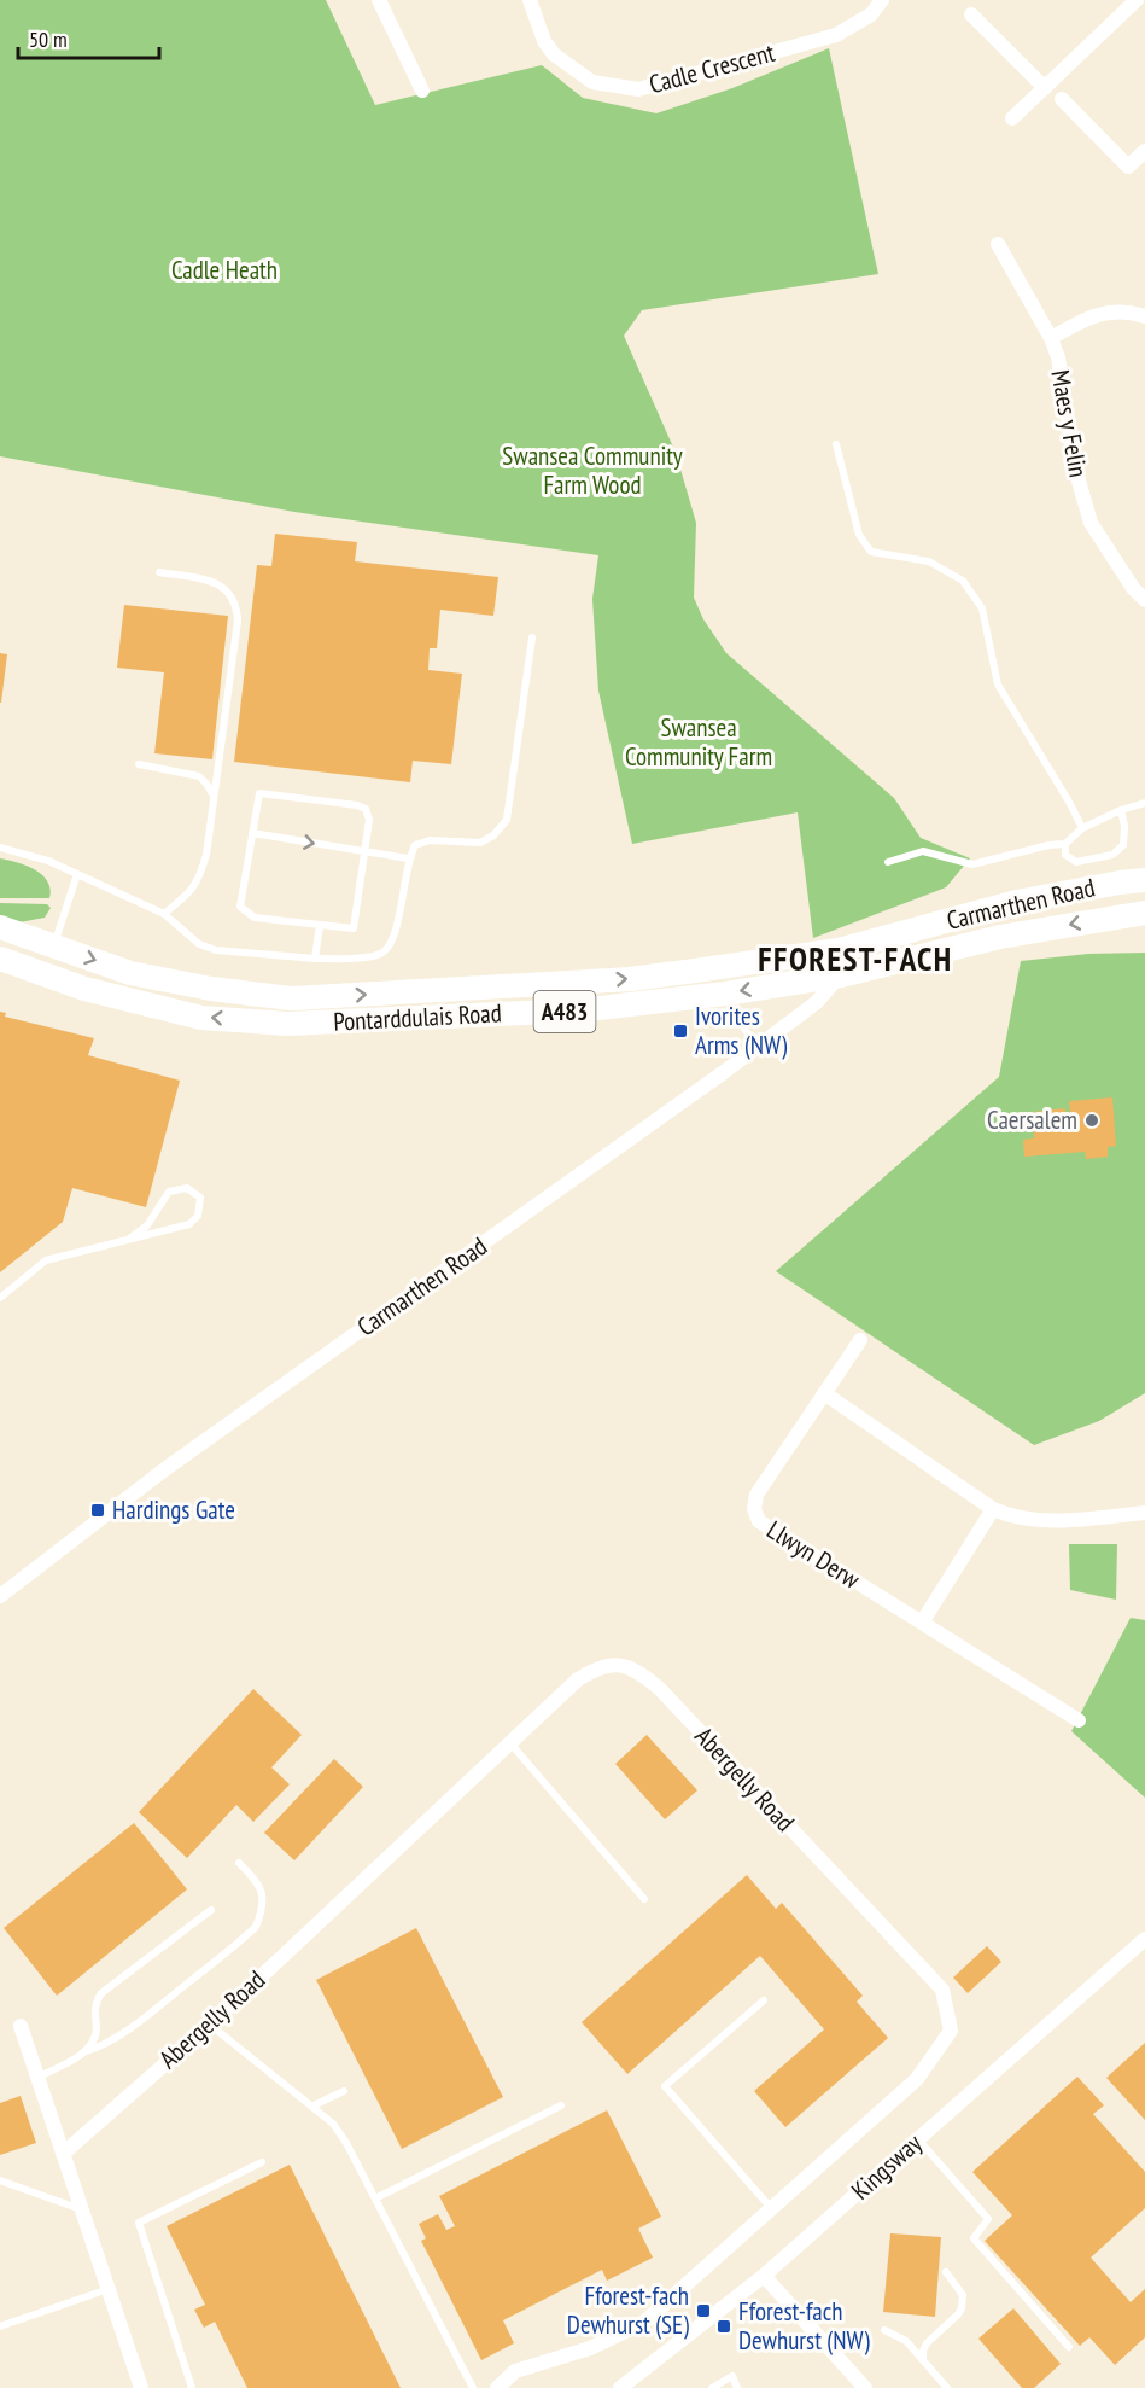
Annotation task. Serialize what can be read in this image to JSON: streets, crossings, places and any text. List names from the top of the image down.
{
  "streets": {
    "main road": ["Carmarthen Road", "A483", "Pontarddulais Road"],
    "street": [
      "Cadle Crescent",
      "Maes y Felin",
      "Llwyn Derw",
      "Abergelly Road",
      "Kingsway"
    ]
  },
  "crossings": [
    ["Carmarthen Road", "Pontarddulais Road"]
  ],
  "districts": ["FFOREST-FACH"],
  "parks": ["Cadle Heath", "Swansea Community Farm Wood", "Swansea Community Farm"],
  "places": {
    "transit": [
      "Ivorites Arms (NW)",
      "Hardings Gate",
      "Fforest-fach Dewhurst (SE)",
      "Fforest-fach Dewhurst (NW)"
    ],
    "other": ["Caersalem"]
  },
  "scale_bar": "50 m"
}
